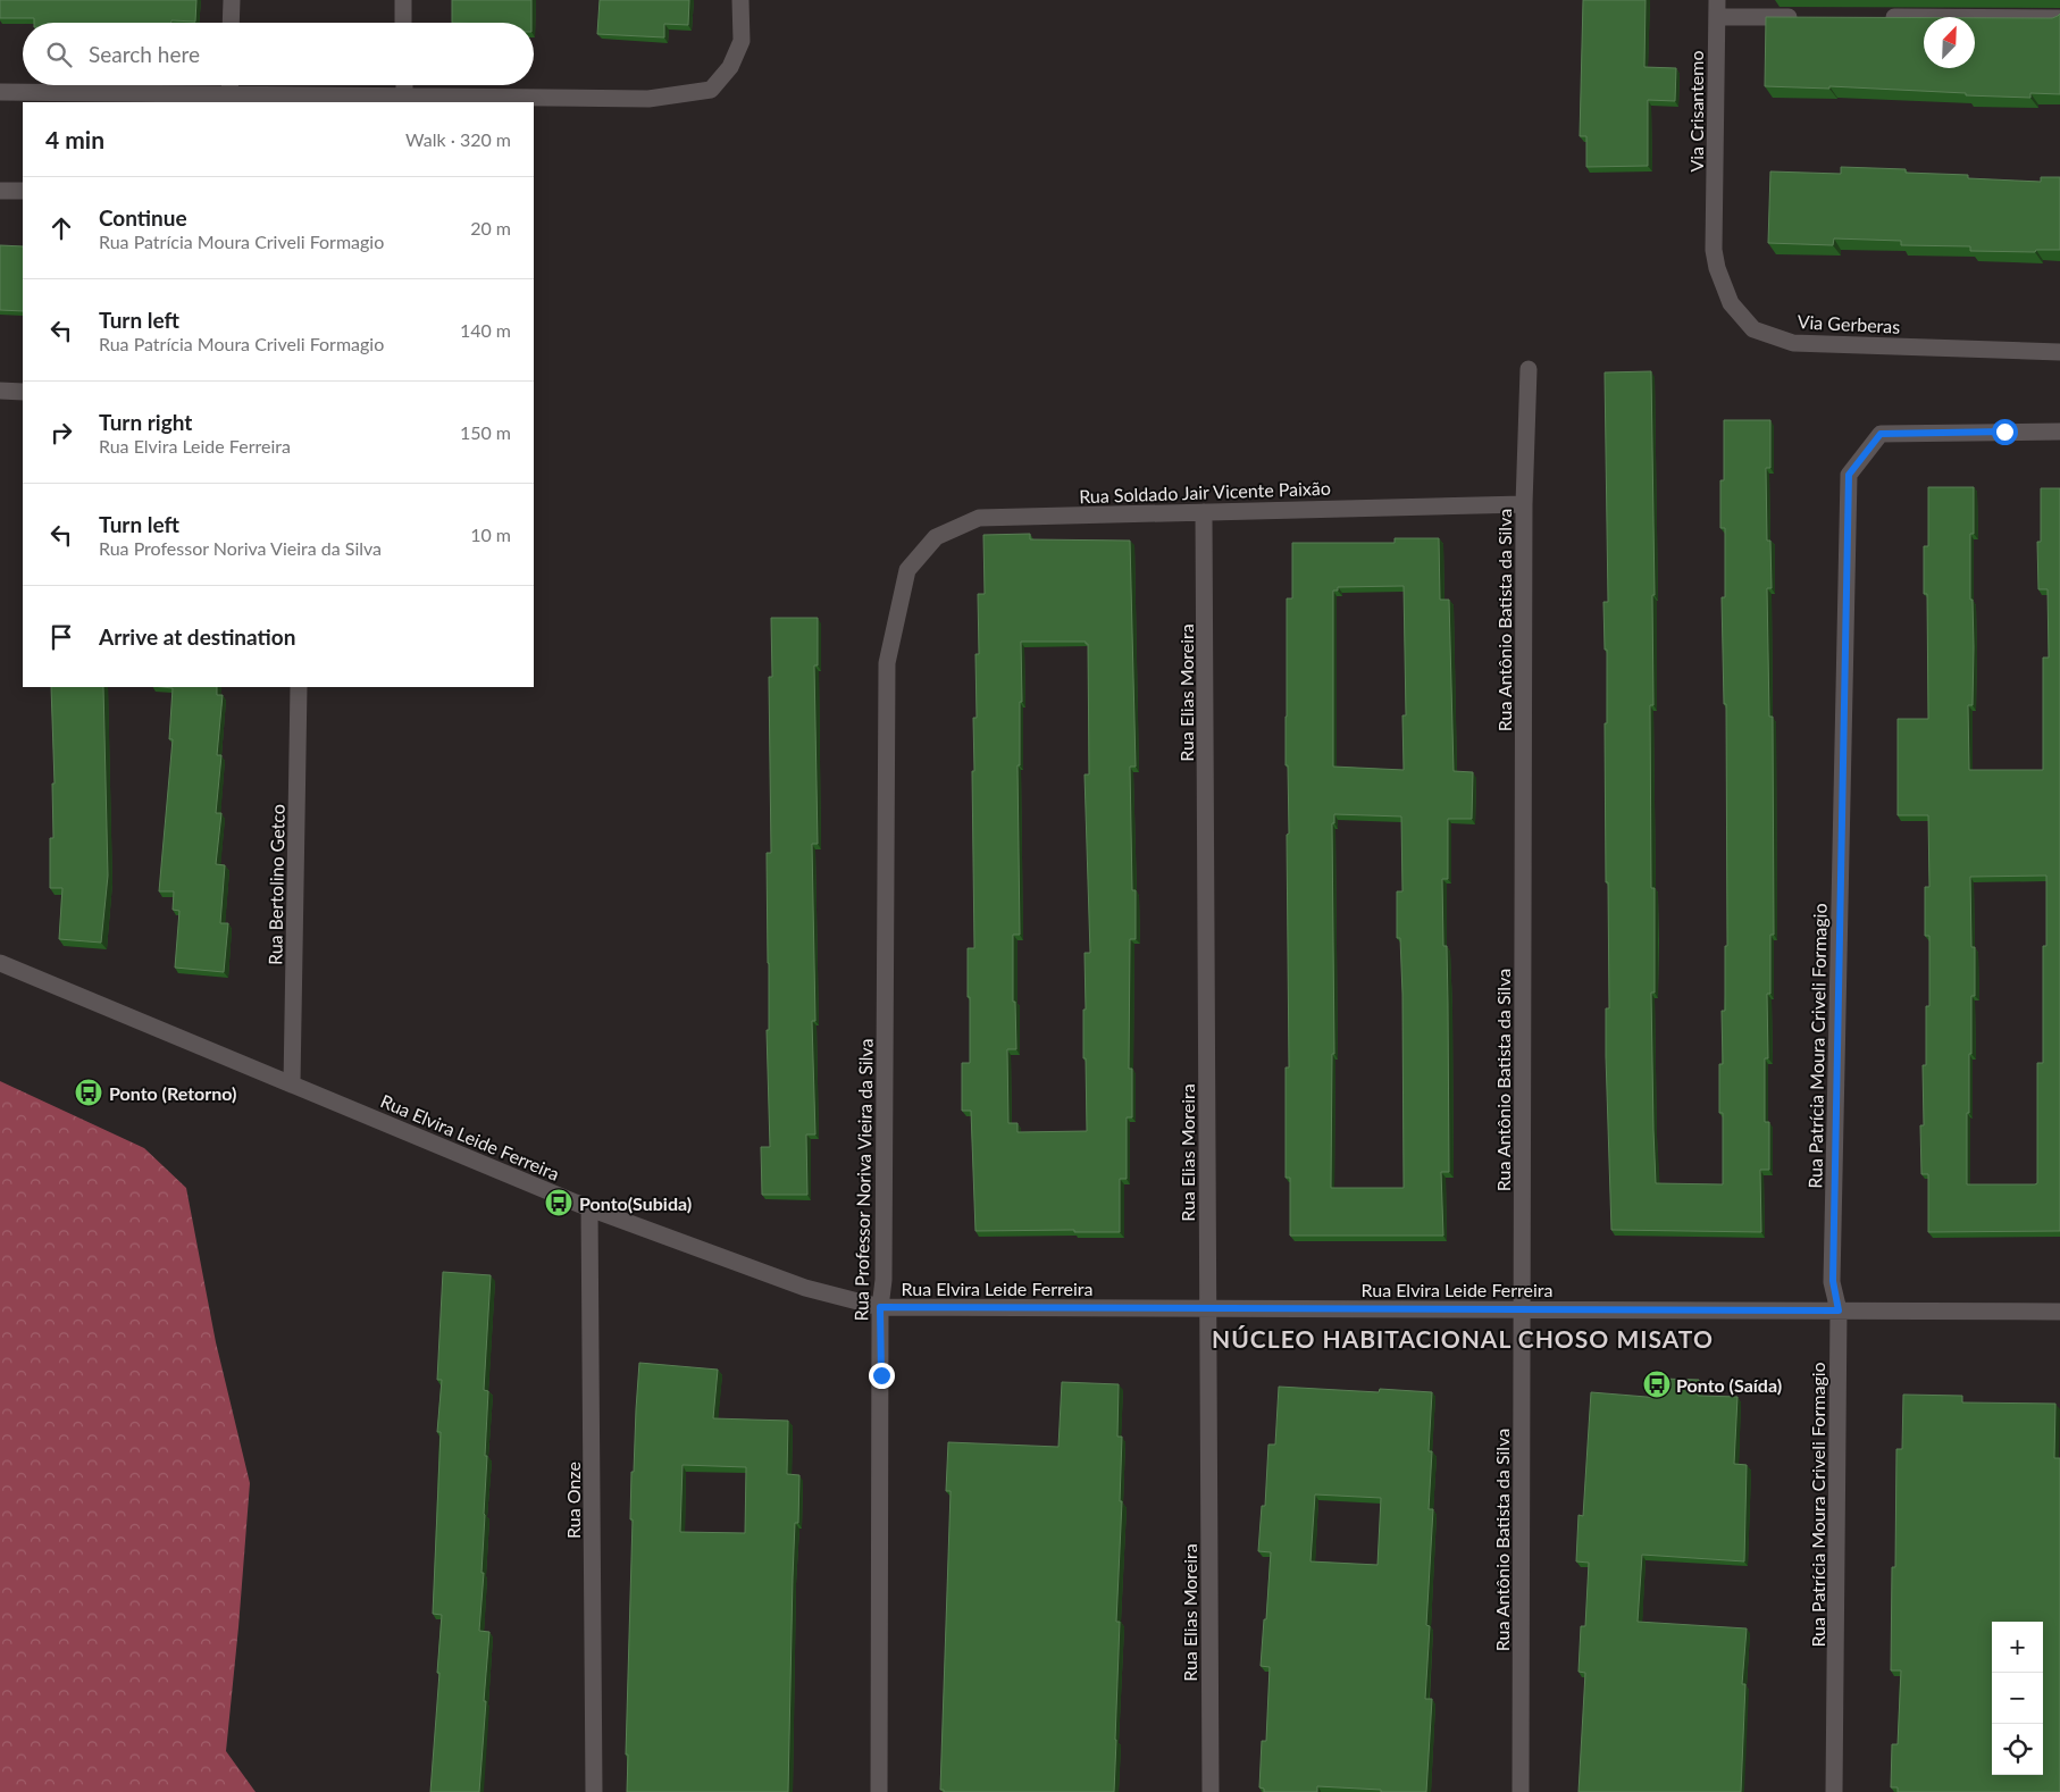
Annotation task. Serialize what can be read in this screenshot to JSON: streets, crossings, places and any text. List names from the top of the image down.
{
  "streets": {
    "street": [
      "Via Crisantemo",
      "Via Gerberas",
      "Rua Soldado Jair Vicente Paixão",
      "Rua Antônio Batista da Silva",
      "Rua Elias Moreira",
      "Rua Bertolino Getco",
      "Rua Patrícia Moura Criveli Formagio",
      "Rua Elvira Leide Ferreira",
      "Rua Professor Noriva Vieira da Silva",
      "Rua Onze"
    ]
  },
  "crossings": [
    ["Via Crisantemo", "Via Gerberas"],
    ["Rua Soldado Jair Vicente Paixão", "Rua Antônio Batista da Silva"],
    ["Rua Soldado Jair Vicente Paixão", "Rua Elias Moreira"],
    ["Rua Soldado Jair Vicente Paixão", "Rua Professor Noriva Vieira da Silva"],
    ["Rua Antônio Batista da Silva", "Rua Elvira Leide Ferreira"],
    ["Rua Elias Moreira", "Rua Elvira Leide Ferreira"],
    ["Rua Bertolino Getco", "Rua Elvira Leide Ferreira"],
    ["Rua Patrícia Moura Criveli Formagio", "Rua Elvira Leide Ferreira"],
    ["Rua Elvira Leide Ferreira", "Rua Professor Noriva Vieira da Silva"],
    ["Rua Elvira Leide Ferreira", "Rua Onze"]
  ],
  "districts": ["NÚCLEO HABITACIONAL CHOSO MISATO"],
  "places": {
    "bus stop": ["Ponto (Retorno)", "Ponto(Subida)", "Ponto (Saída)"]
  },
  "north": "top right",
  "page": {
    "search": "Search here",
    "heading": ["4 min", "Walk · 320 m"],
    "list": [
      ["Continue", "Rua Patrícia Moura Criveli Formagio", "20 m"],
      ["Turn left", "Rua Patrícia Moura Criveli Formagio", "140 m"],
      ["Turn right", "Rua Elvira Leide Ferreira", "150 m"],
      ["Turn left", "Rua Professor Noriva Vieira da Silva", "10 m"],
      "Arrive at destination"
    ],
    "map_buttons": ["+", "−"]
  }
}
